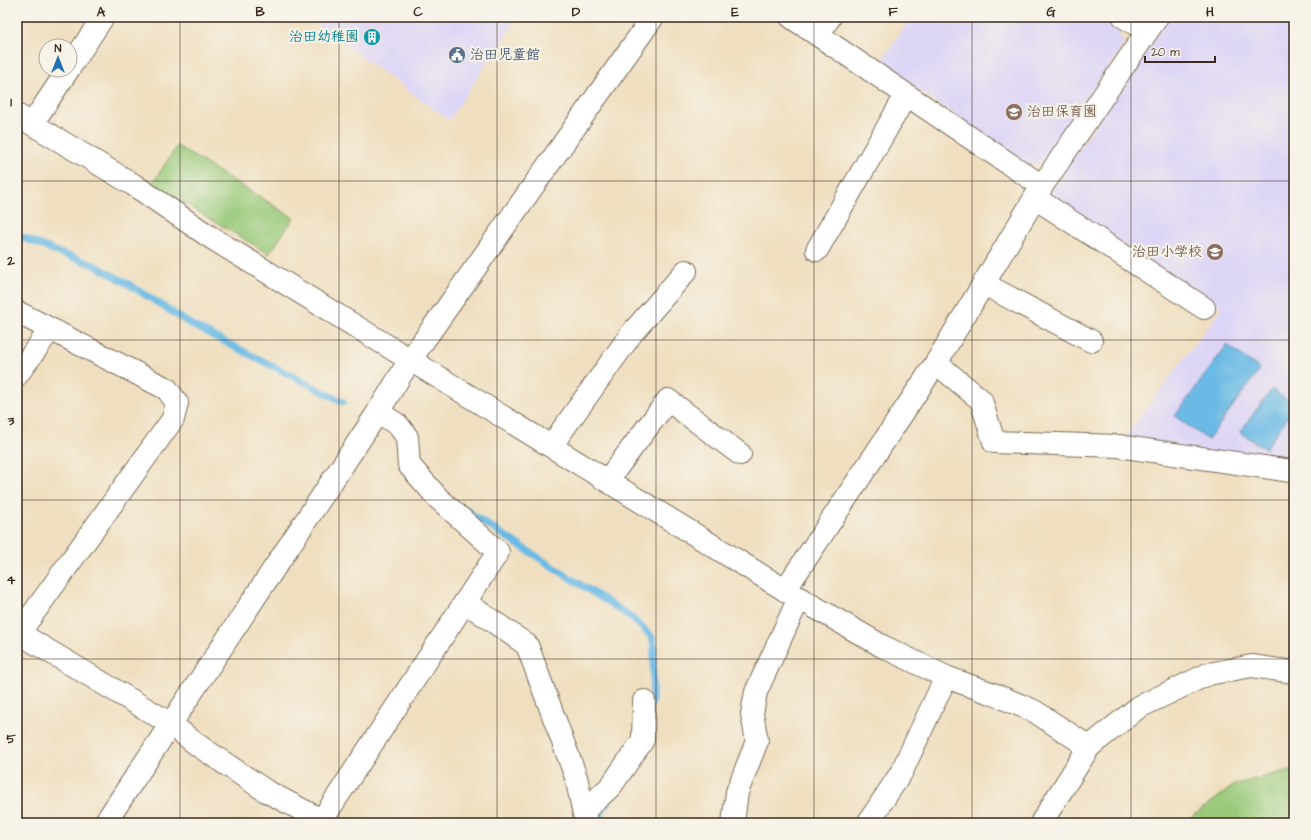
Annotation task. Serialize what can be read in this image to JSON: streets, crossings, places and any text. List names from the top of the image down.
{
  "places": {
    "building": ["治田幼稚園"],
    "public building": ["治田児童館"],
    "school or university": ["治田保育園", "治田小学校"]
  },
  "scale_bar": "20 m",
  "north": "top",
  "grid": {
    "columns": [
      "A",
      "B",
      "C",
      "D",
      "E",
      "F",
      "G",
      "H"
    ],
    "rows": [
      "1",
      "2",
      "3",
      "4",
      "5"
    ]
  }
}
